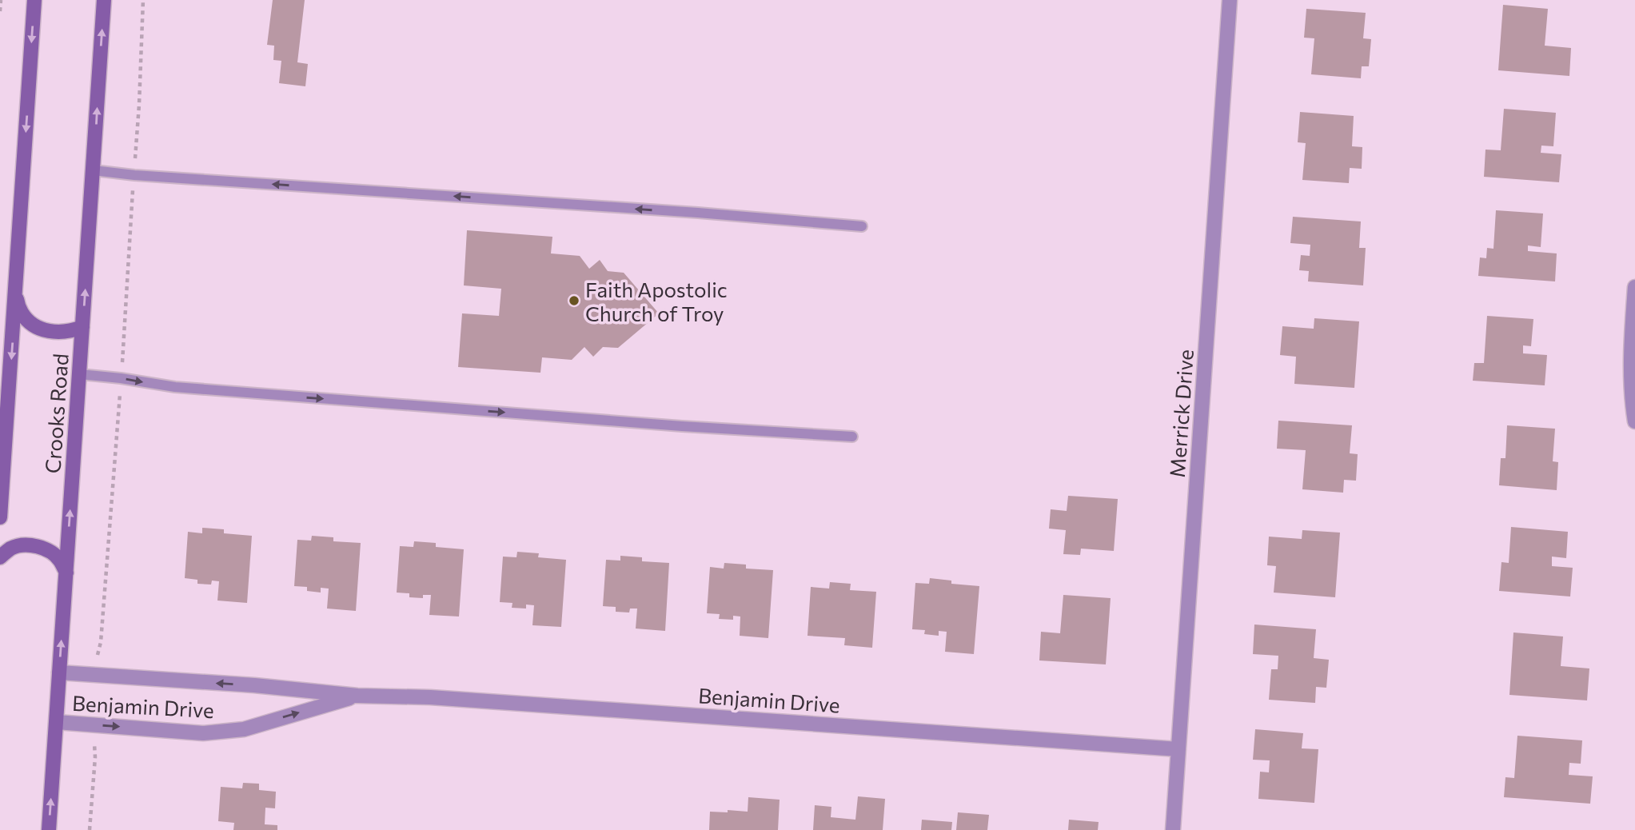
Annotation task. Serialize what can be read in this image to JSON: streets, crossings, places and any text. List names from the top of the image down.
{
  "streets": {
    "main road": ["Crooks Road"],
    "street": ["Merrick Drive", "Benjamin Drive"]
  },
  "crossings": [
    ["Crooks Road", "Benjamin Drive"],
    ["Merrick Drive", "Benjamin Drive"]
  ],
  "places": ["Faith Apostolic Church of Troy"]
}
